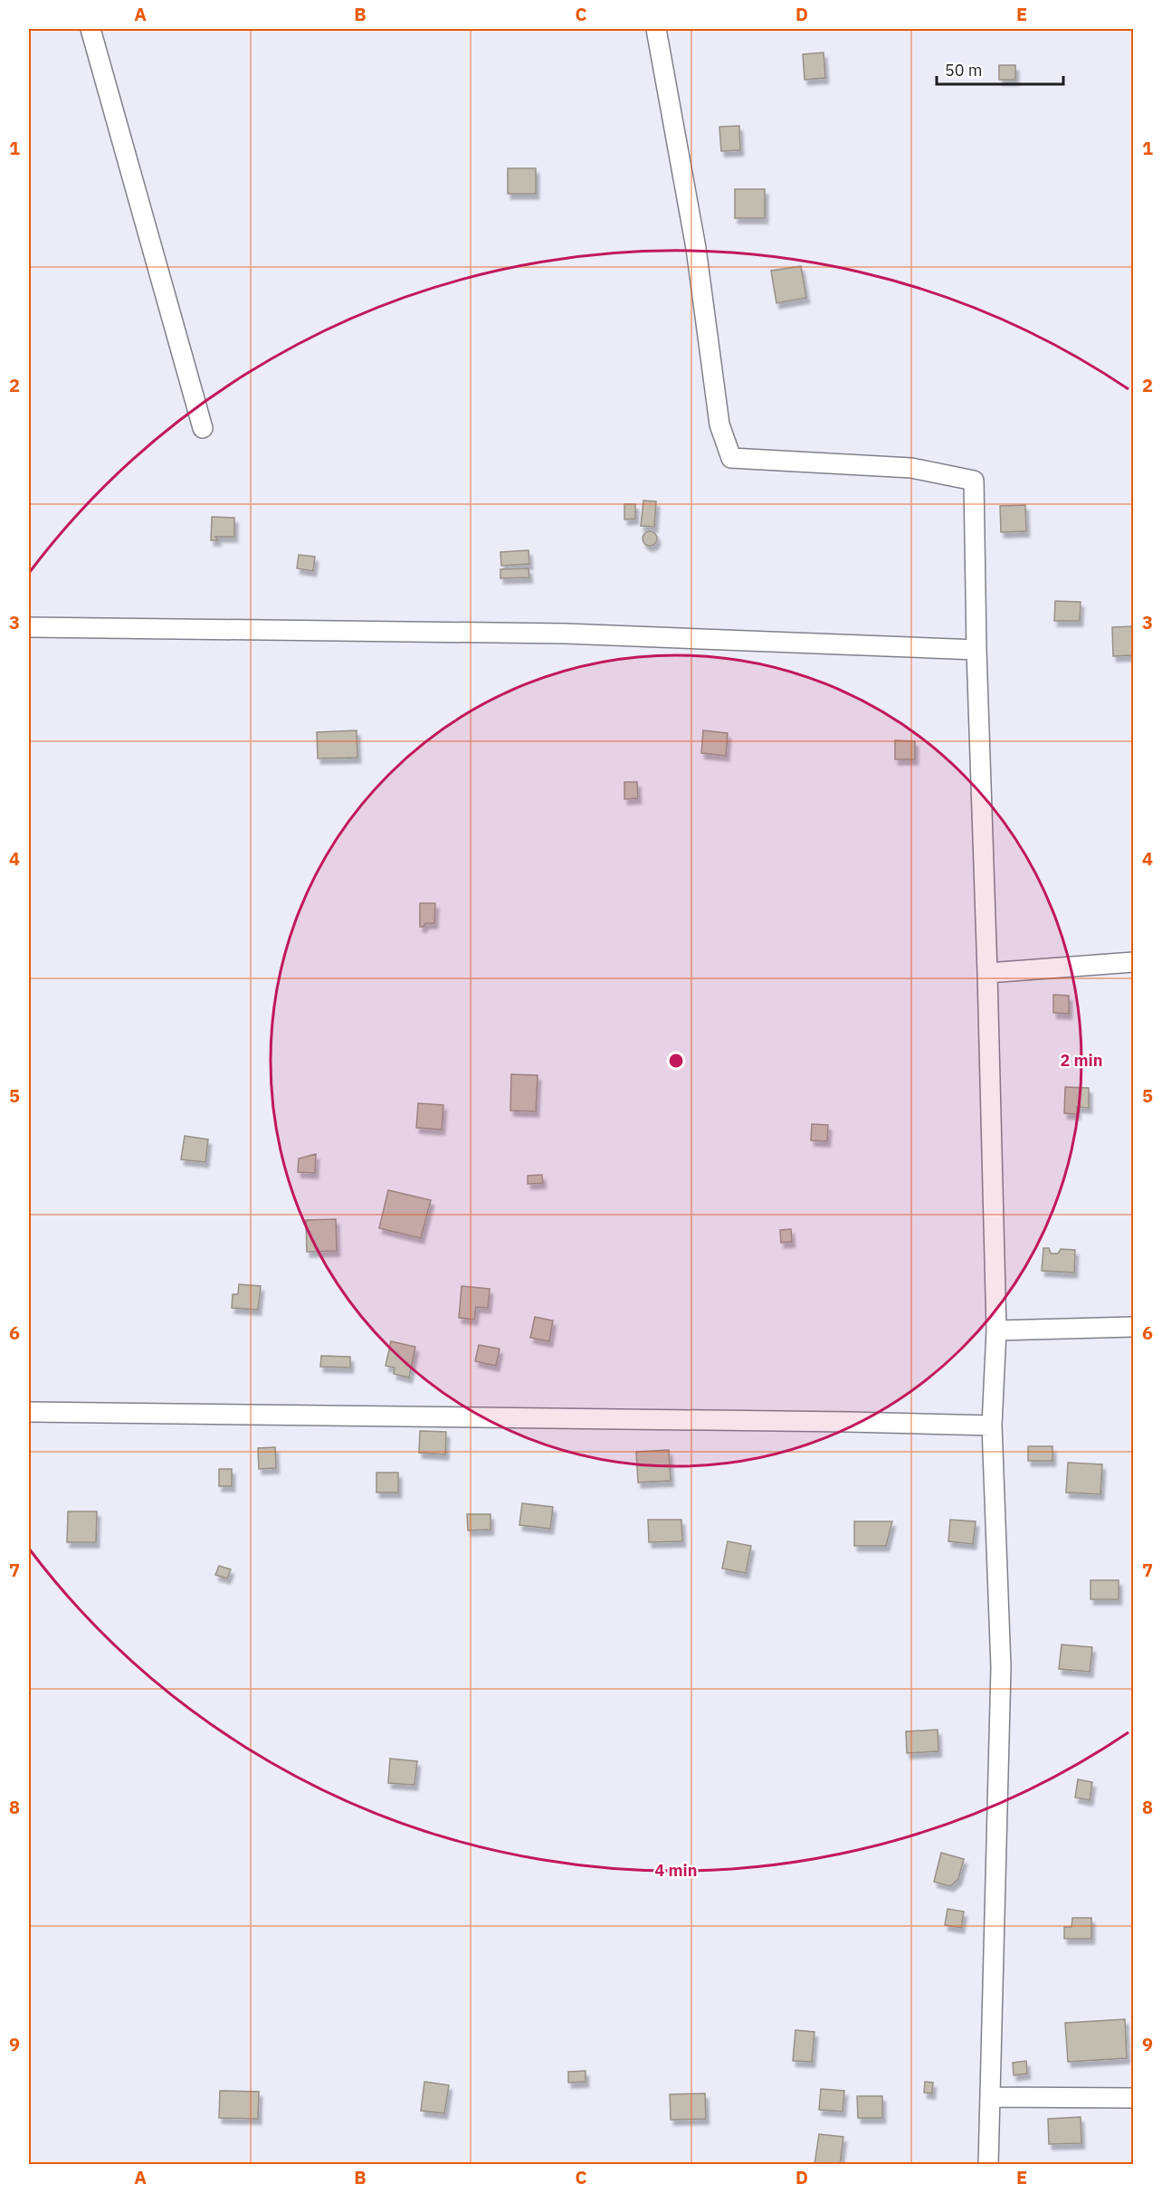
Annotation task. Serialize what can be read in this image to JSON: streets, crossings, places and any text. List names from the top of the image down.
{
  "scale_bar": "50 m",
  "grid": {
    "columns": [
      "A",
      "B",
      "C",
      "D",
      "E"
    ],
    "rows": [
      "1",
      "2",
      "3",
      "4",
      "5",
      "6",
      "7",
      "8",
      "9"
    ]
  },
  "rings": ["2 min", "4 min"]
}
